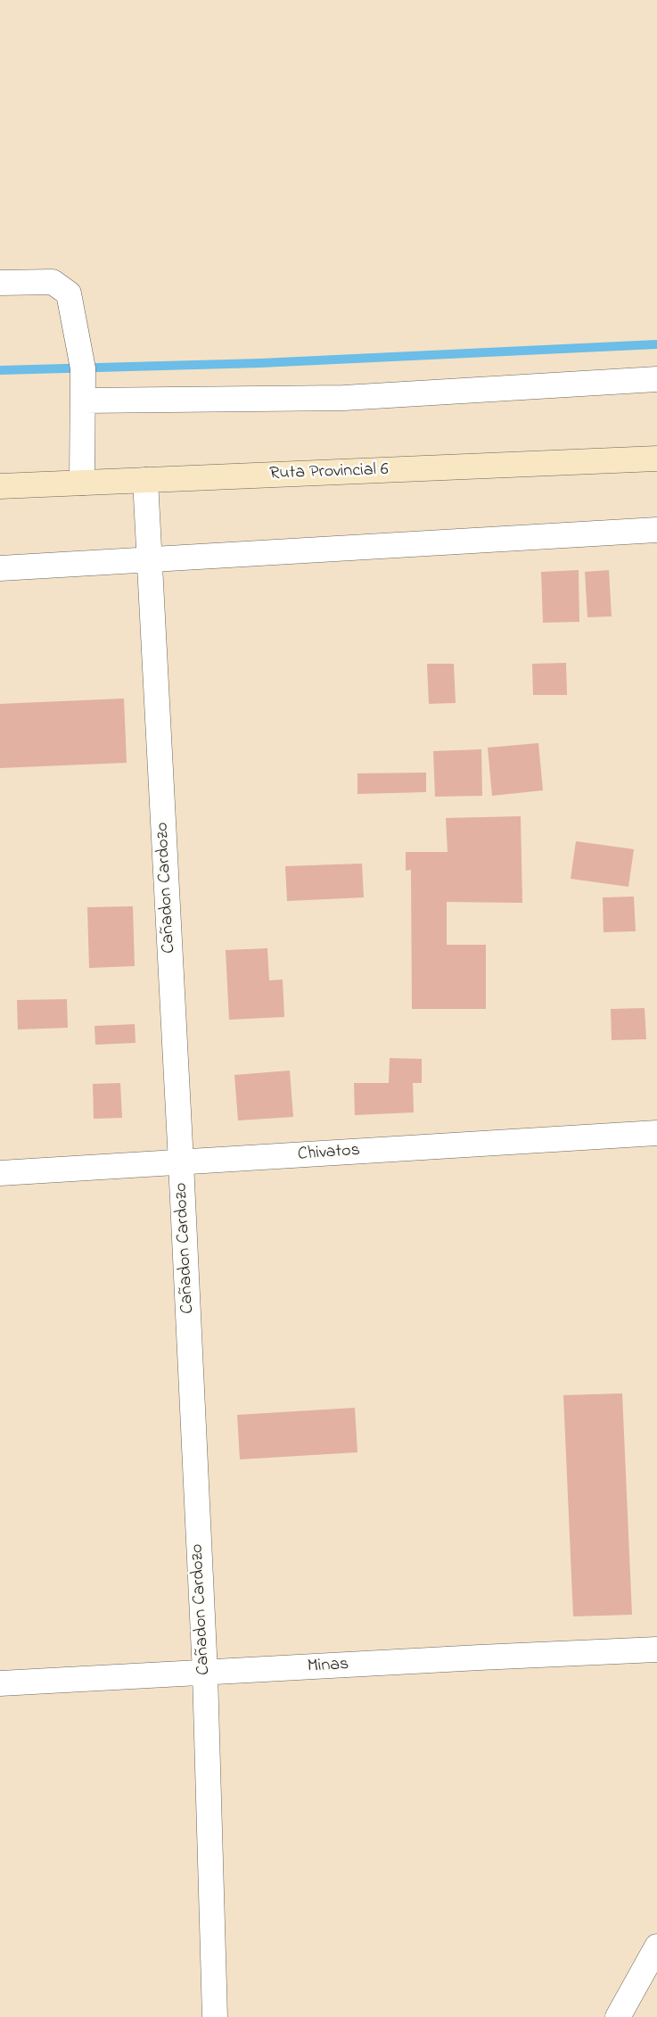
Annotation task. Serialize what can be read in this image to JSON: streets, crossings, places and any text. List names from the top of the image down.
{
  "streets": {
    "main road": ["Ruta Provincial 6"],
    "street": ["Cañadon Cardozo", "Chivatos", "Minas"]
  },
  "crossings": [
    ["Ruta Provincial 6", "Cañadon Cardozo"],
    ["Cañadon Cardozo", "Chivatos"],
    ["Cañadon Cardozo", "Minas"]
  ]
}
